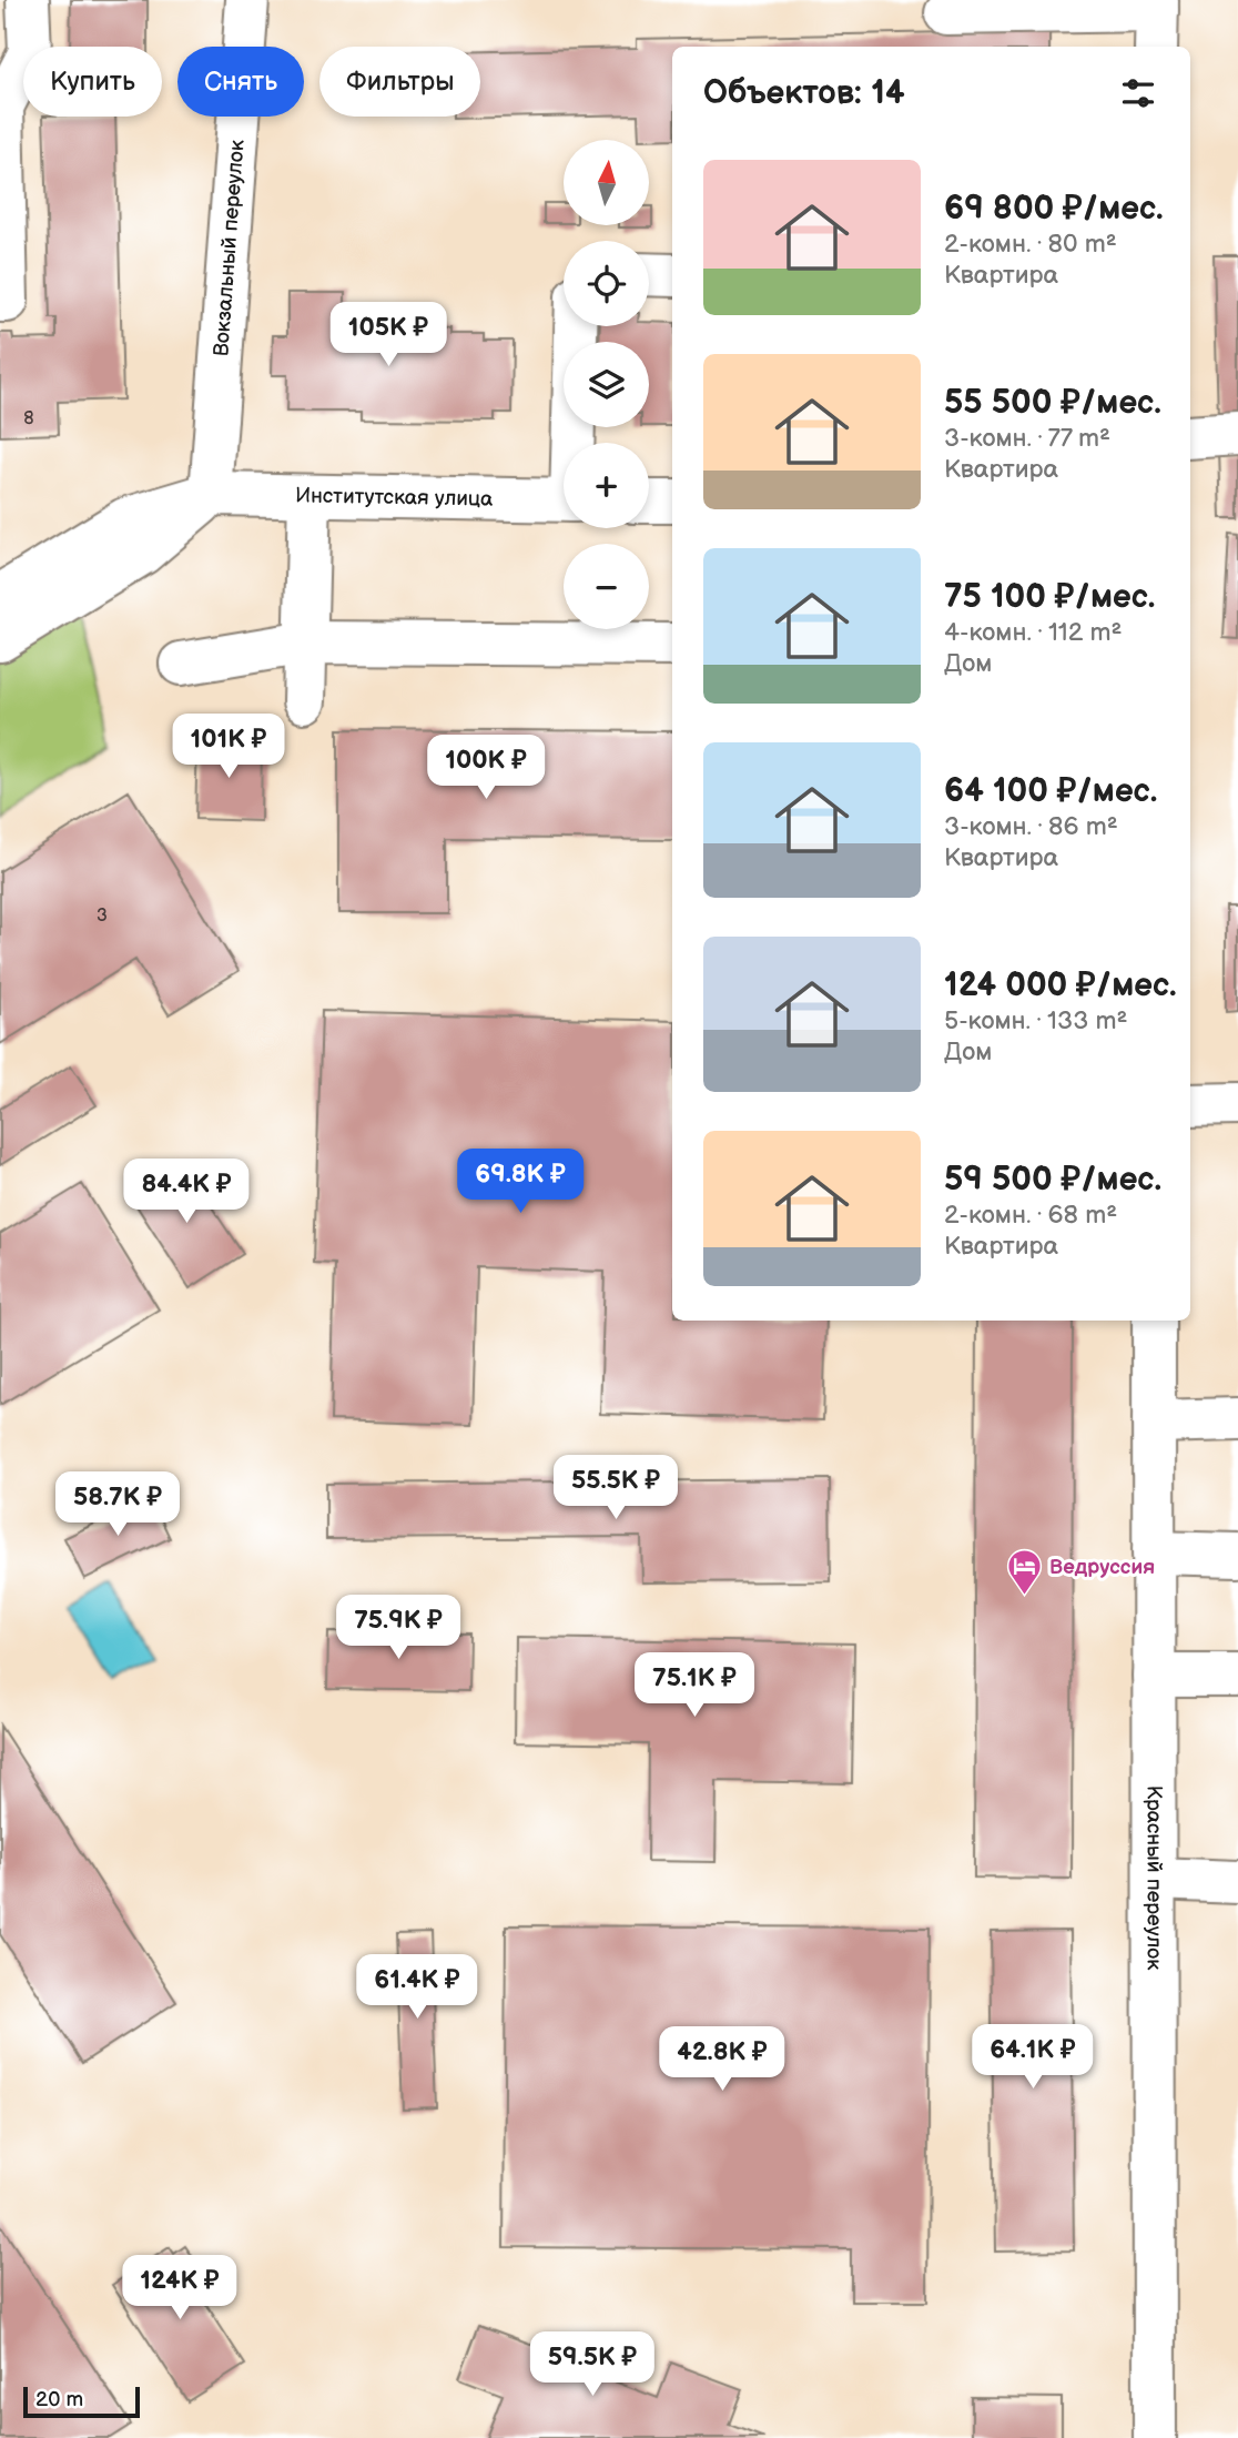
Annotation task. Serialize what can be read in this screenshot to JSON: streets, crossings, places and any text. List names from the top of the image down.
{
  "streets": {
    "street": ["Вокзальный переулок", "Институтская улица", "Красный переулок"]
  },
  "crossings": [
    ["Вокзальный переулок", "Институтская улица"]
  ],
  "places": {
    "hotel": ["Ведруссия"]
  },
  "house_numbers": ["8", "3"],
  "scale_bar": "20 m",
  "north": "top",
  "page": {
    "chip": ["Купить", "Снять", "Фильтры"],
    "heading": "Объектов: 14",
    "map_buttons": ["+", "−"],
    "list": [
      {
        "name": "69 800 ₽/мес.",
        "note": "2-комн. · 80 m² · Квартира"
      },
      {
        "name": "55 500 ₽/мес.",
        "note": "3-комн. · 77 m² · Квартира"
      },
      {
        "name": "75 100 ₽/мес.",
        "note": "4-комн. · 112 m² · Дом"
      },
      {
        "name": "64 100 ₽/мес.",
        "note": "3-комн. · 86 m² · Квартира"
      },
      {
        "name": "124 000 ₽/мес.",
        "note": "5-комн. · 133 m² · Дом"
      },
      {
        "name": "59 500 ₽/мес.",
        "note": "2-комн. · 68 m² · Квартира"
      }
    ],
    "price": [
      "105K ₽",
      "101K ₽",
      "100K ₽",
      "69.8K ₽",
      "84.4K ₽",
      "55.5K ₽",
      "58.7K ₽",
      "75.9K ₽",
      "75.1K ₽",
      "61.4K ₽",
      "64.1K ₽",
      "42.8K ₽",
      "124K ₽",
      "59.5K ₽"
    ],
    "scale": "20 m"
  }
}
